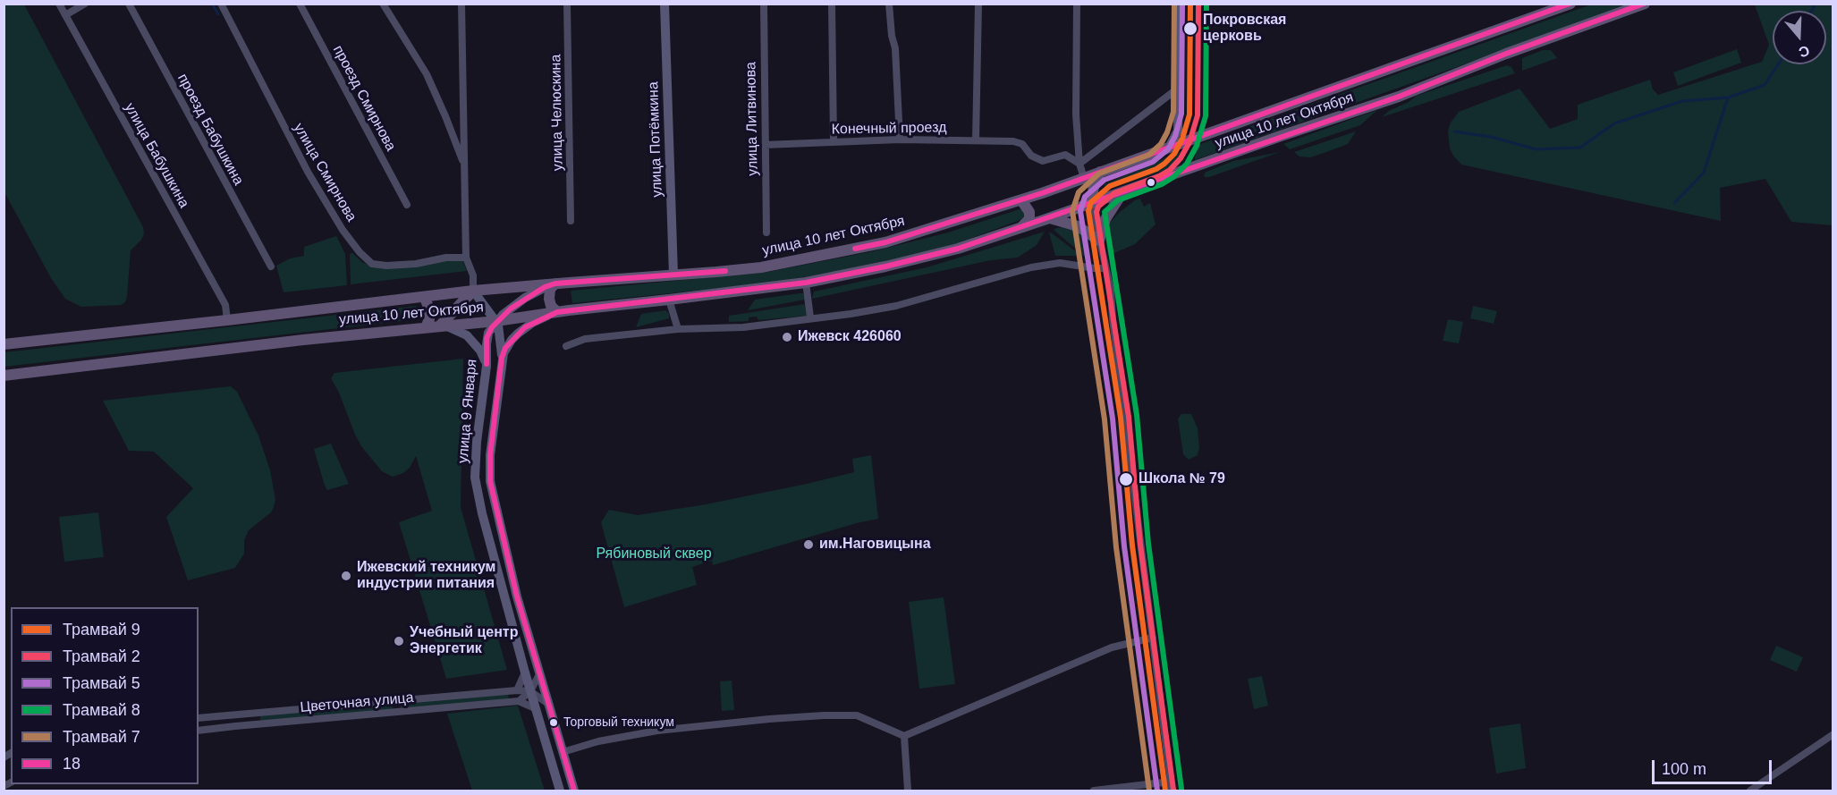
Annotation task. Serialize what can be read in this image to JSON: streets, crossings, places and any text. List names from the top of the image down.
{
  "streets": {
    "main road": ["улица 10 лет Октября", "улица Потёмкина", "улица 9 Января"],
    "street": [
      "проезд Смирнова",
      "улица Челюскина",
      "улица Литвинова",
      "Конечный проезд",
      "проезд Бабушкина",
      "улица Бабушкина",
      "улица Смирнова",
      "Цветочная улица"
    ]
  },
  "crossings": [
    ["улица Литвинова", "Конечный проезд"],
    ["улица 10 лет Октября", "улица Потёмкина"],
    ["улица 10 лет Октября", "улица Бабушкина"],
    ["улица 10 лет Октября", "улица 9 Января"],
    ["улица 9 Января", "Цветочная улица"]
  ],
  "parks": ["Рябиновый сквер"],
  "places": [
    "Покровская церковь",
    "Ижевск 426060",
    "Школа № 79",
    "им.Наговицына",
    "Ижевский техникум индустрии питания",
    "Учебный центр Энергетик",
    "Торговый техникум"
  ],
  "lines": [
    "tram line 9",
    "tram line 2",
    "tram line 5",
    "tram line 8",
    "tram line 7",
    "transit line 18"
  ],
  "legend": [
    "Трамвай 9",
    "Трамвай 2",
    "Трамвай 5",
    "Трамвай 8",
    "Трамвай 7",
    "18"
  ],
  "scale_bar": "100 m",
  "north": "bottom"
}
